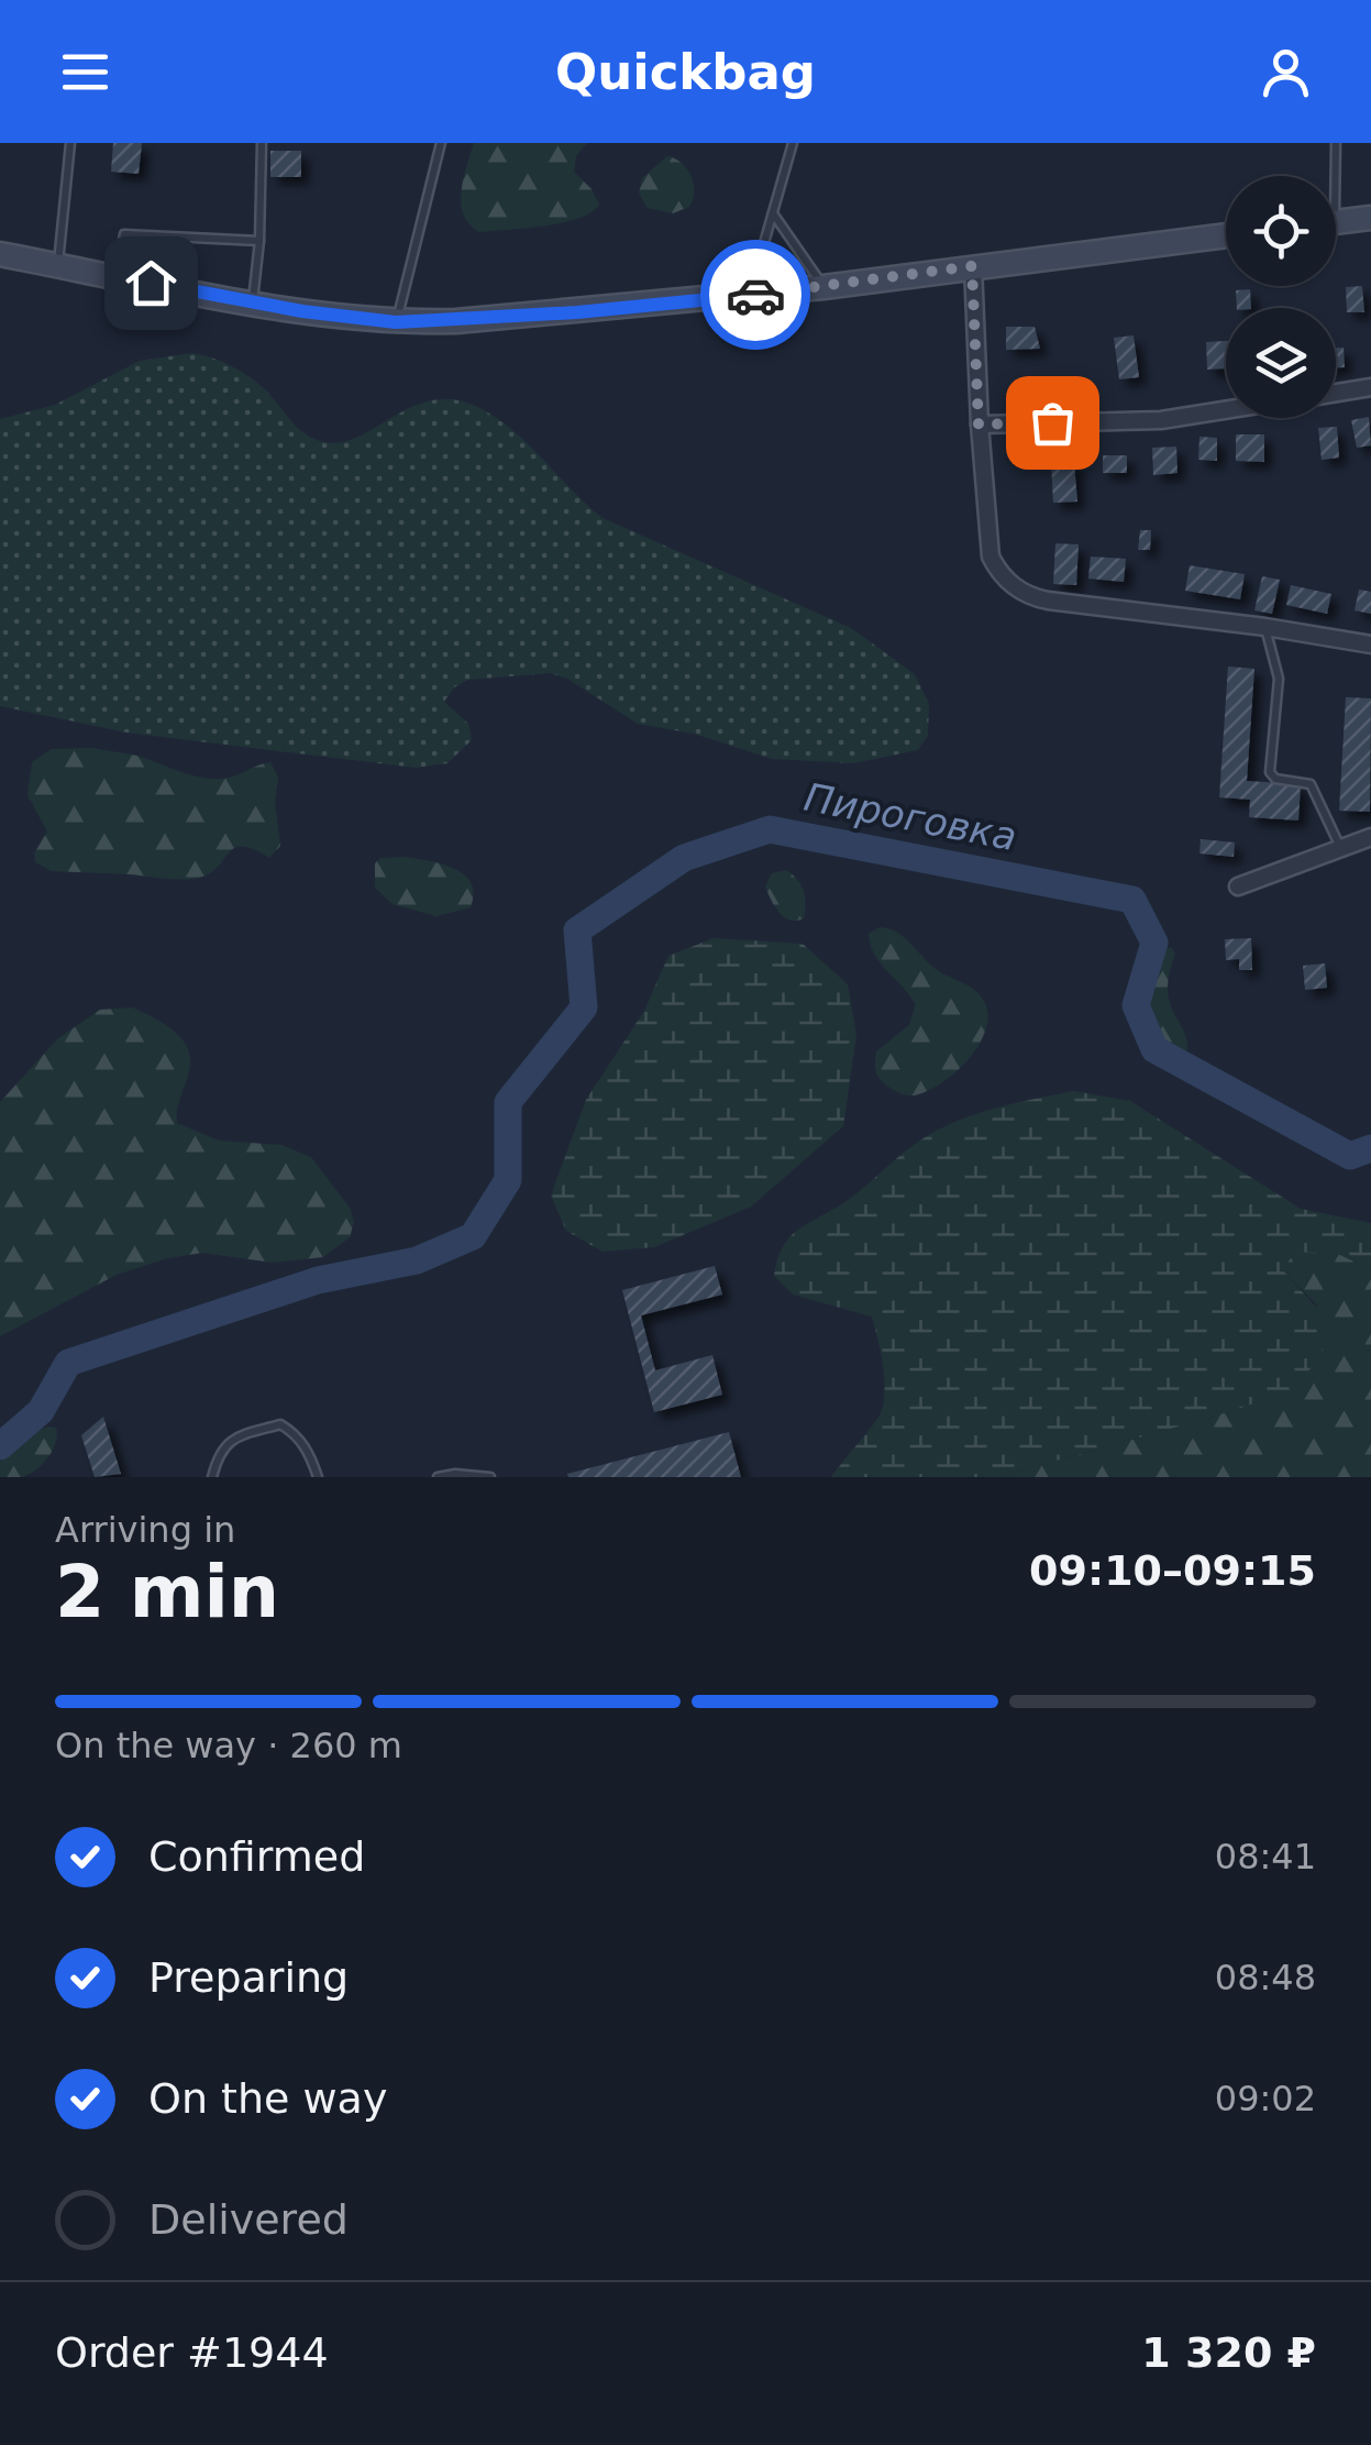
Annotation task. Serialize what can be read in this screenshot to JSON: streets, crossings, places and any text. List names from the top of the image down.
{
  "water": ["Пироговка"],
  "page": {
    "header": "Quickbag",
    "heading": ["2 min", "Arriving in", "09:10–09:15"],
    "panel": ["Order #1944", "1 320 ₽"],
    "bar": "On the way · 260 m",
    "list": [
      ["Confirmed", "08:41"],
      ["Preparing", "08:48"],
      ["On the way", "09:02"],
      "Delivered"
    ]
  }
}
